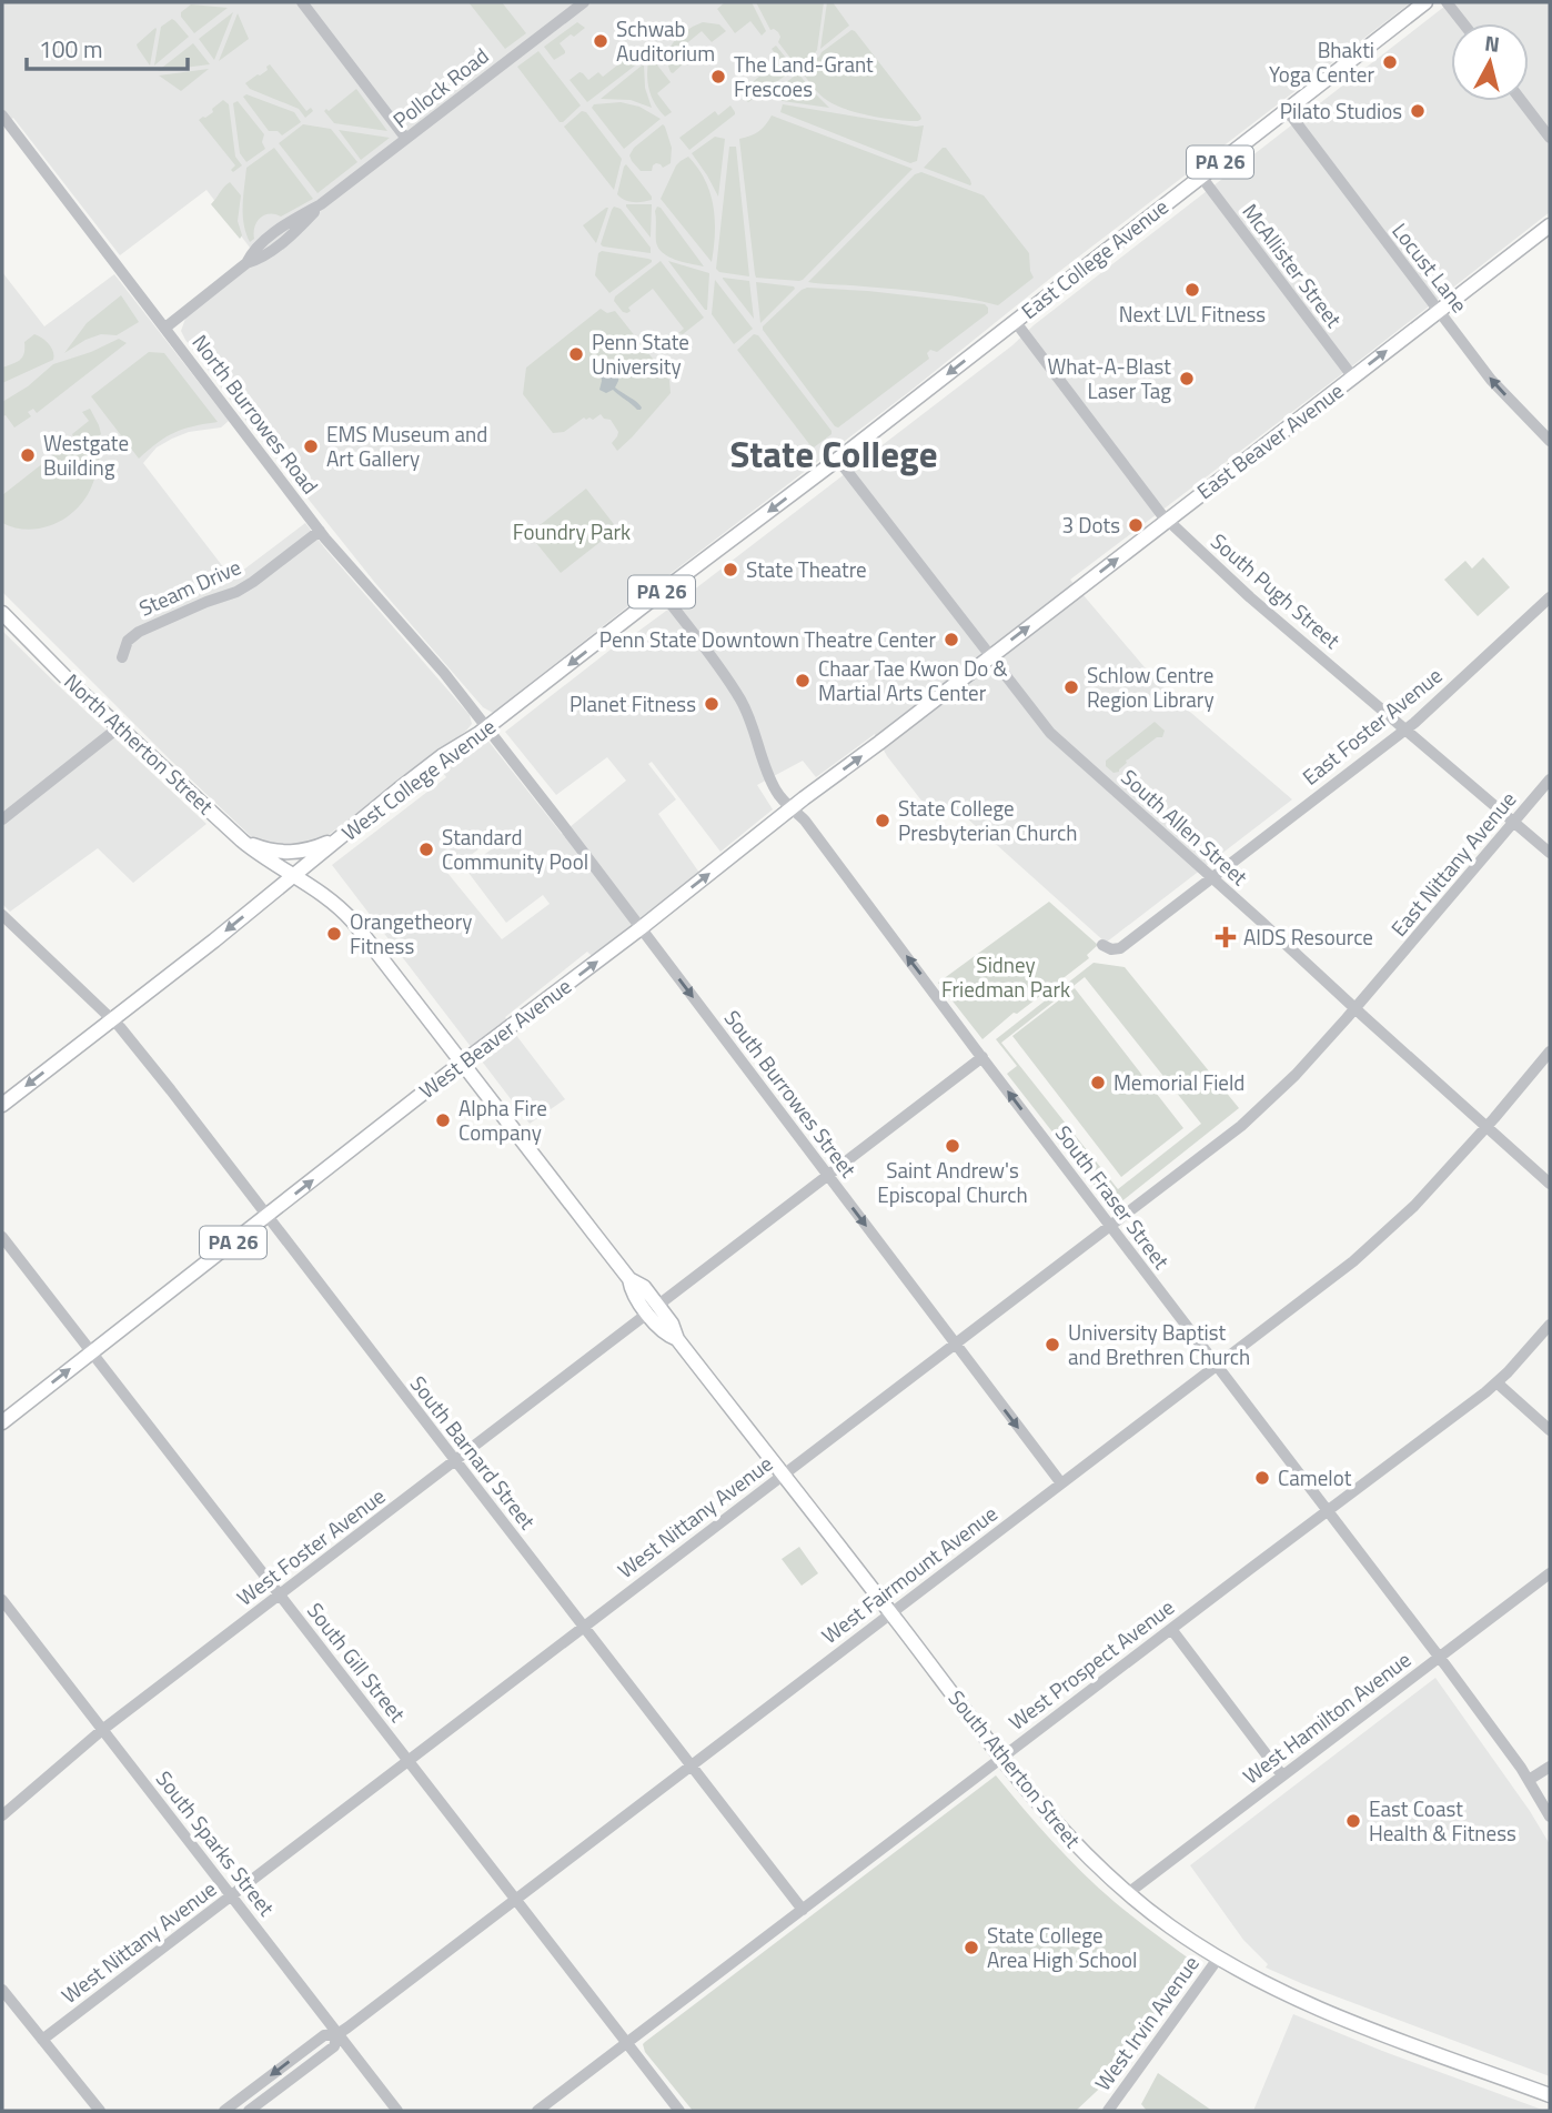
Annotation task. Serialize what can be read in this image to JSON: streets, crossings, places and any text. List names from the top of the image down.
{
  "streets": {
    "main road": [
      "PA 26",
      "East College Avenue",
      "East Beaver Avenue",
      "North Atherton Street",
      "West College Avenue",
      "West Beaver Avenue",
      "South Atherton Street"
    ],
    "street": [
      "Pollock Road",
      "McAllister Street",
      "Locust Lane",
      "North Burrowes Road",
      "Steam Drive",
      "South Pugh Street",
      "East Foster Avenue",
      "South Allen Street",
      "East Nittany Avenue",
      "South Burrowes Street",
      "South Fraser Street",
      "South Barnard Street",
      "West Nittany Avenue",
      "West Foster Avenue",
      "West Fairmount Avenue",
      "South Gill Street",
      "West Prospect Avenue",
      "West Hamilton Avenue",
      "South Sparks Street",
      "West Irvin Avenue"
    ]
  },
  "crossings": [
    ["Pollock Road", "North Burrowes Road"],
    ["East College Avenue", "McAllister Street"],
    ["East College Avenue", "Locust Lane"],
    ["East College Avenue", "South Pugh Street"],
    ["East College Avenue", "West College Avenue"],
    ["East College Avenue", "South Allen Street"],
    ["McAllister Street", "East Beaver Avenue"],
    ["Locust Lane", "East Beaver Avenue"],
    ["North Burrowes Road", "Steam Drive"],
    ["North Burrowes Road", "West College Avenue"],
    ["North Burrowes Road", "South Burrowes Street"],
    ["East Beaver Avenue", "South Pugh Street"],
    ["East Beaver Avenue", "South Allen Street"],
    ["East Beaver Avenue", "West Beaver Avenue"],
    ["South Pugh Street", "East Foster Avenue"],
    ["South Pugh Street", "East Nittany Avenue"],
    ["East Foster Avenue", "South Allen Street"],
    ["North Atherton Street", "West College Avenue"],
    ["North Atherton Street", "South Atherton Street"],
    ["West College Avenue", "South Allen Street"],
    ["West College Avenue", "South Burrowes Street"],
    ["West College Avenue", "South Fraser Street"],
    ["West College Avenue", "South Barnard Street"],
    ["West College Avenue", "South Atherton Street"],
    ["South Allen Street", "East Nittany Avenue"],
    ["South Allen Street", "West Beaver Avenue"],
    ["South Allen Street", "West Nittany Avenue"],
    ["South Allen Street", "West Fairmount Avenue"],
    ["East Nittany Avenue", "West Nittany Avenue"],
    ["West Beaver Avenue", "South Burrowes Street"],
    ["West Beaver Avenue", "South Fraser Street"],
    ["West Beaver Avenue", "South Barnard Street"],
    ["West Beaver Avenue", "South Gill Street"],
    ["West Beaver Avenue", "South Atherton Street"],
    ["South Burrowes Street", "West Nittany Avenue"],
    ["South Burrowes Street", "West Foster Avenue"],
    ["South Burrowes Street", "West Fairmount Avenue"],
    ["South Fraser Street", "West Nittany Avenue"],
    ["South Fraser Street", "West Foster Avenue"],
    ["South Fraser Street", "West Fairmount Avenue"],
    ["South Fraser Street", "West Prospect Avenue"],
    ["South Fraser Street", "West Hamilton Avenue"],
    ["South Barnard Street", "West Nittany Avenue"],
    ["South Barnard Street", "West Foster Avenue"],
    ["South Barnard Street", "West Fairmount Avenue"],
    ["South Barnard Street", "West Prospect Avenue"],
    ["West Nittany Avenue", "South Gill Street"],
    ["West Nittany Avenue", "South Atherton Street"],
    ["West Nittany Avenue", "South Sparks Street"],
    ["West Foster Avenue", "South Gill Street"],
    ["West Foster Avenue", "South Atherton Street"],
    ["West Foster Avenue", "South Sparks Street"],
    ["West Fairmount Avenue", "South Gill Street"],
    ["West Fairmount Avenue", "South Atherton Street"],
    ["West Fairmount Avenue", "South Sparks Street"],
    ["South Gill Street", "West Prospect Avenue"],
    ["West Prospect Avenue", "South Atherton Street"],
    ["West Hamilton Avenue", "South Atherton Street"],
    ["South Atherton Street", "West Irvin Avenue"]
  ],
  "one_way": [
    "Locust Lane",
    "East Beaver Avenue",
    "West College Avenue",
    "West Beaver Avenue",
    "South Burrowes Street"
  ],
  "districts": ["State College"],
  "parks": ["Foundry Park", "Sidney Friedman Park"],
  "places": {
    "other": [
      "Schwab Auditorium",
      "Bhakti Yoga Center",
      "The Land-Grant Frescoes",
      "Pilato Studios",
      "Next LVL Fitness",
      "Penn State University",
      "What-A-Blast Laser Tag",
      "EMS Museum and Art Gallery",
      "Westgate Building",
      "3 Dots",
      "State Theatre",
      "Penn State Downtown Theatre Center",
      "Chaar Tae Kwon Do & Martial Arts Center",
      "Schlow Centre Region Library",
      "Planet Fitness",
      "State College Presbyterian Church",
      "Standard Community Pool",
      "Orangetheory Fitness",
      "Memorial Field",
      "Alpha Fire Company",
      "Saint Andrew's Episcopal Church",
      "University Baptist and Brethren Church",
      "Camelot",
      "East Coast Health & Fitness",
      "State College Area High School"
    ],
    "health": ["AIDS Resource"]
  },
  "scale_bar": "100 m",
  "north": "top"
}
